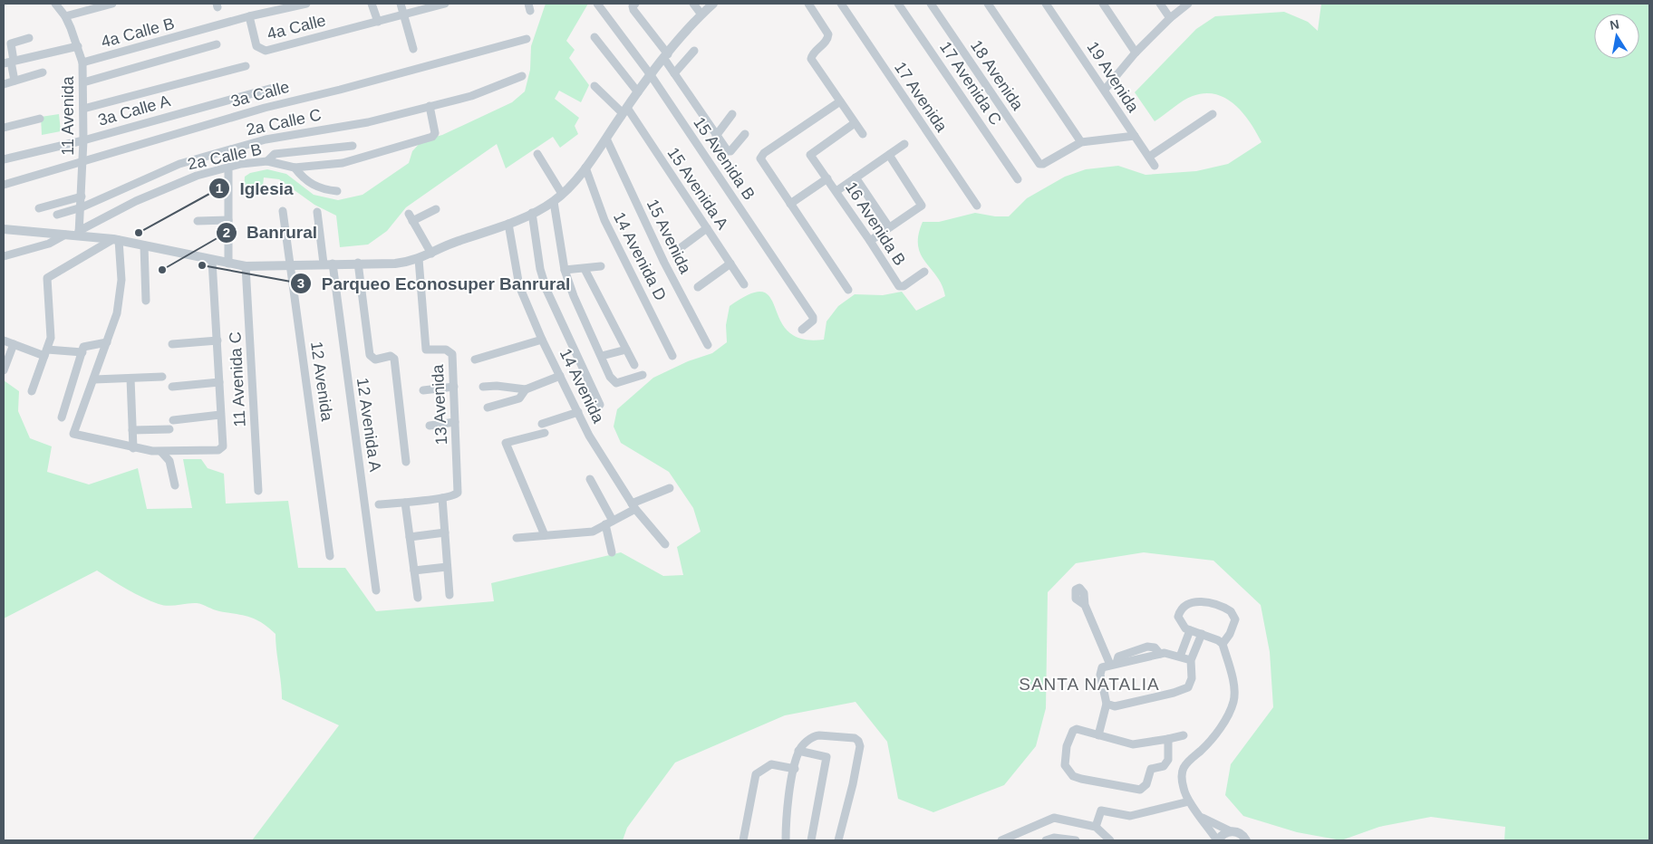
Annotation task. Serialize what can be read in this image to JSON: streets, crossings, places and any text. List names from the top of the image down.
{
  "streets": {
    "street": [
      "4a Calle",
      "4a Calle B",
      "18 Avenida",
      "19 Avenida",
      "17 Avenida C",
      "3a Calle",
      "17 Avenida",
      "3a Calle A",
      "11 Avenida",
      "2a Calle C",
      "2a Calle B",
      "15 Avenida B",
      "15 Avenida A",
      "16 Avenida B",
      "15 Avenida",
      "14 Avenida D",
      "11 Avenida C",
      "12 Avenida",
      "14 Avenida",
      "13 Avenida",
      "12 Avenida A"
    ]
  },
  "crossings": [
    ["4a Calle", "4a Calle B"],
    ["4a Calle B", "11 Avenida"],
    ["3a Calle", "11 Avenida"],
    ["3a Calle A", "11 Avenida"],
    ["11 Avenida", "2a Calle C"],
    ["11 Avenida", "2a Calle B"],
    ["2a Calle C", "2a Calle B"]
  ],
  "districts": ["SANTA NATALIA"],
  "places": ["Iglesia", "Parqueo Econosuper Banrural", "Banrural"],
  "north": "top"
}
